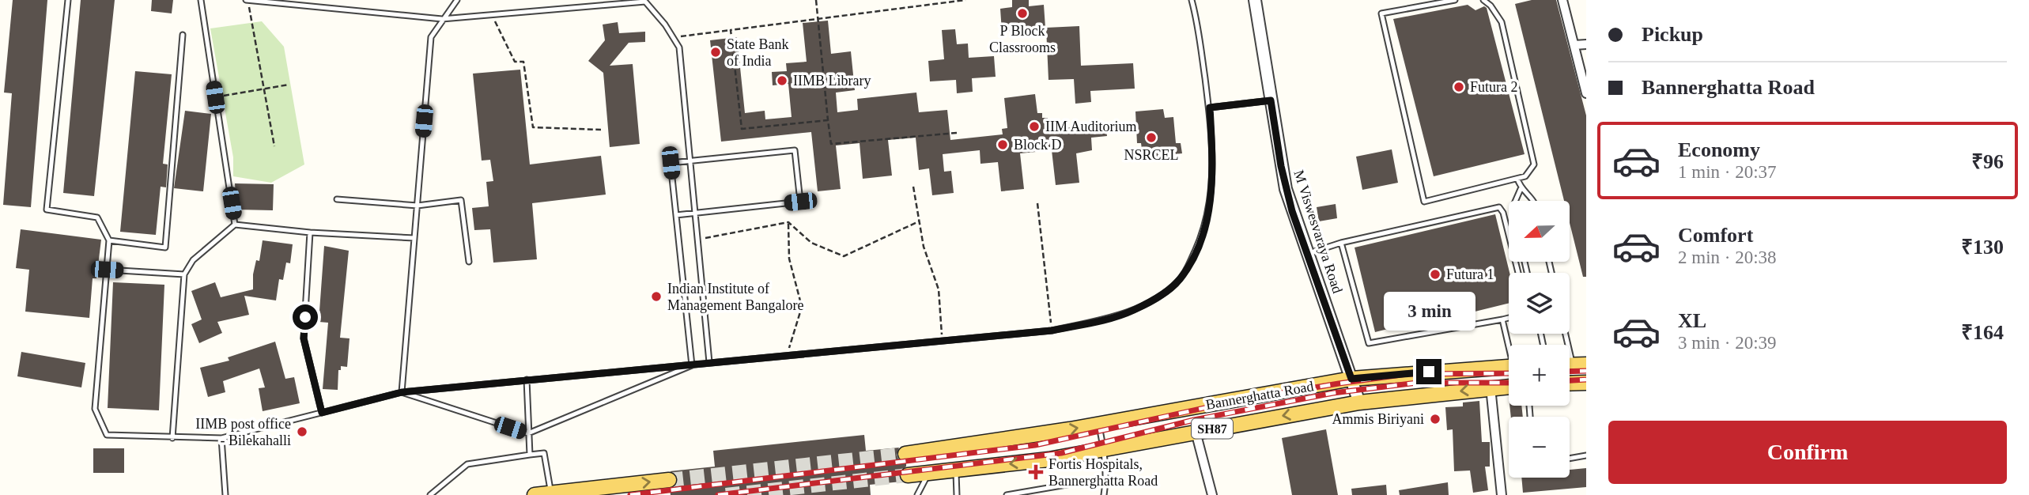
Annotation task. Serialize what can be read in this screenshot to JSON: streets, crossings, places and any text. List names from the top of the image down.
{
  "streets": {
    "main road": ["Bannerghatta Road", "SH87"],
    "street": ["M Viswesvaraya Road"]
  },
  "crossings": [
    ["M Viswesvaraya Road", "Bannerghatta Road"]
  ],
  "places": {
    "other": [
      "P Block Classrooms",
      "State Bank of India",
      "IIMB Library",
      "Futura 2",
      "IIM Auditorium",
      "NSRCEL",
      "Block D",
      "Futura 1",
      "Indian Institute of Management Bangalore",
      "Ammis Biriyani",
      "IIMB post office - Bilekahalli"
    ],
    "health": ["Fortis Hospitals, Bannerghatta Road"]
  },
  "north": "left",
  "page": {
    "banner": ["Pickup", "Bannerghatta Road"],
    "list": [
      {
        "name": "Economy",
        "note": "1 min · 20:37",
        "value": "₹96"
      },
      {
        "name": "Comfort",
        "note": "2 min · 20:38",
        "value": "₹130"
      },
      {
        "name": "XL",
        "note": "3 min · 20:39",
        "value": "₹164"
      }
    ],
    "map_buttons": ["+", "−"],
    "bubble": "3 min",
    "buttons": "Confirm"
  }
}
